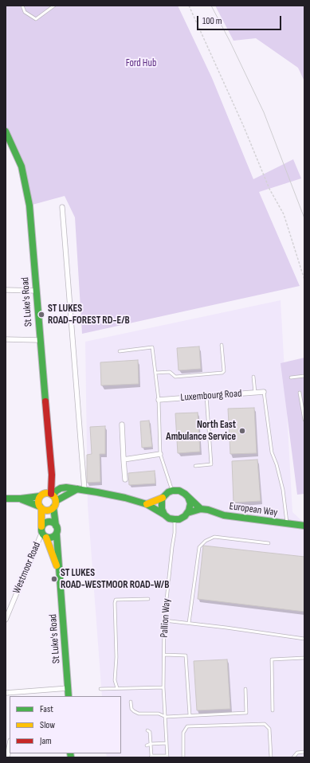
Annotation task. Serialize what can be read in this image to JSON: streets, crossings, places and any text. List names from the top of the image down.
{
  "streets": {
    "street": [
      "St Luke's Road",
      "Luxembourg Road",
      "European Way",
      "Westmoor Road"
    ],
    "lane": ["Pallion Way"]
  },
  "crossings": [
    ["St Luke's Road", "Westmoor Road"]
  ],
  "parks": ["Ford Hub"],
  "places": ["ST LUKES ROAD-FOREST RD-E/B", "North East Ambulance Service", "ST LUKES ROAD-WESTMOOR ROAD-W/B"],
  "legend": ["Fast", "Slow", "Jam"],
  "scale_bar": "100 m"
}
